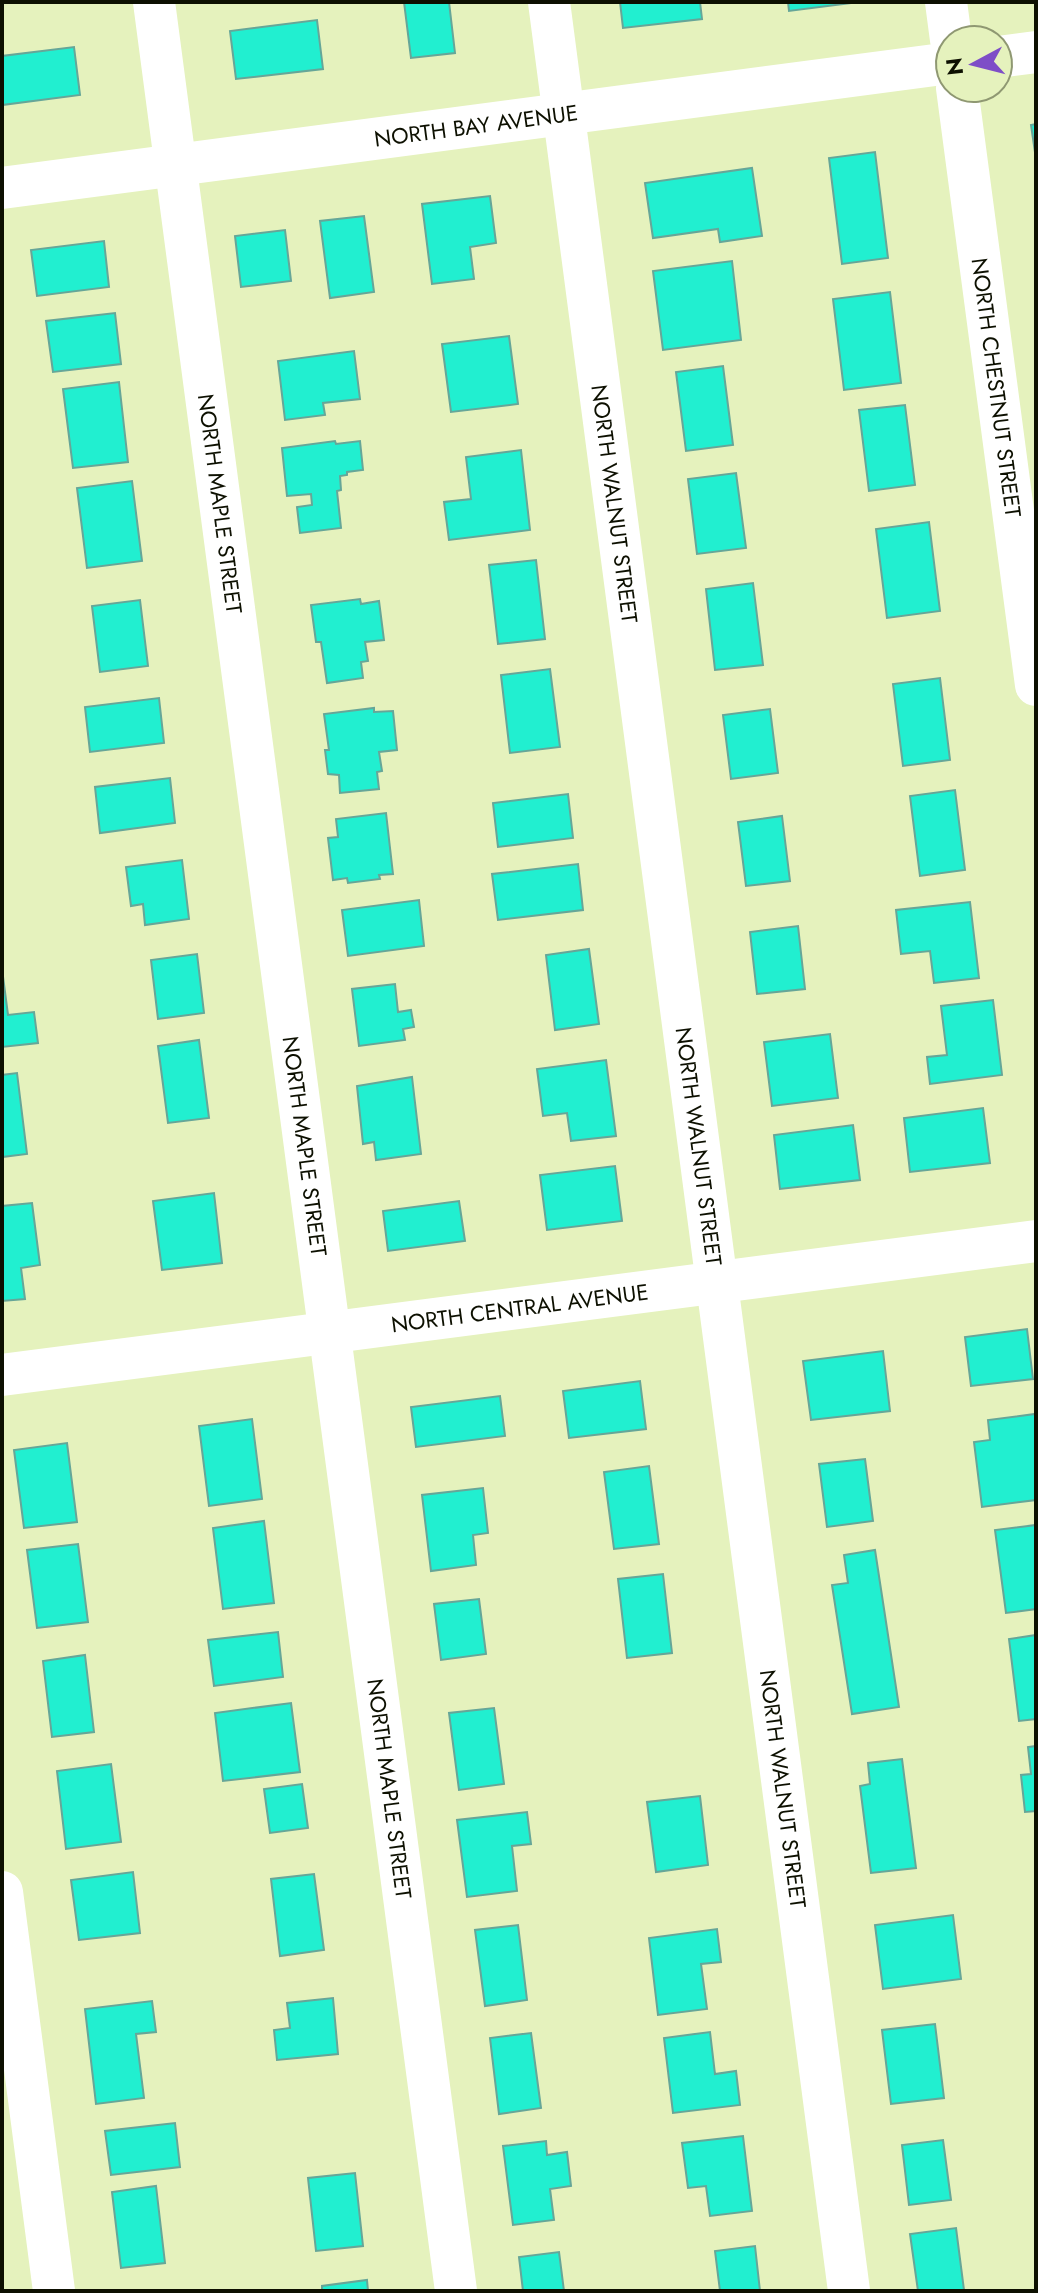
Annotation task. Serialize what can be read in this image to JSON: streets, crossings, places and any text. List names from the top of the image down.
{
  "streets": {
    "street": [
      "NORTH BAY AVENUE",
      "NORTH CHESTNUT STREET",
      "NORTH MAPLE STREET",
      "NORTH WALNUT STREET",
      "NORTH CENTRAL AVENUE"
    ]
  },
  "crossings": [
    ["NORTH BAY AVENUE", "NORTH MAPLE STREET"],
    ["NORTH BAY AVENUE", "NORTH WALNUT STREET"],
    ["NORTH MAPLE STREET", "NORTH CENTRAL AVENUE"],
    ["NORTH WALNUT STREET", "NORTH CENTRAL AVENUE"]
  ],
  "north": "left"
}
